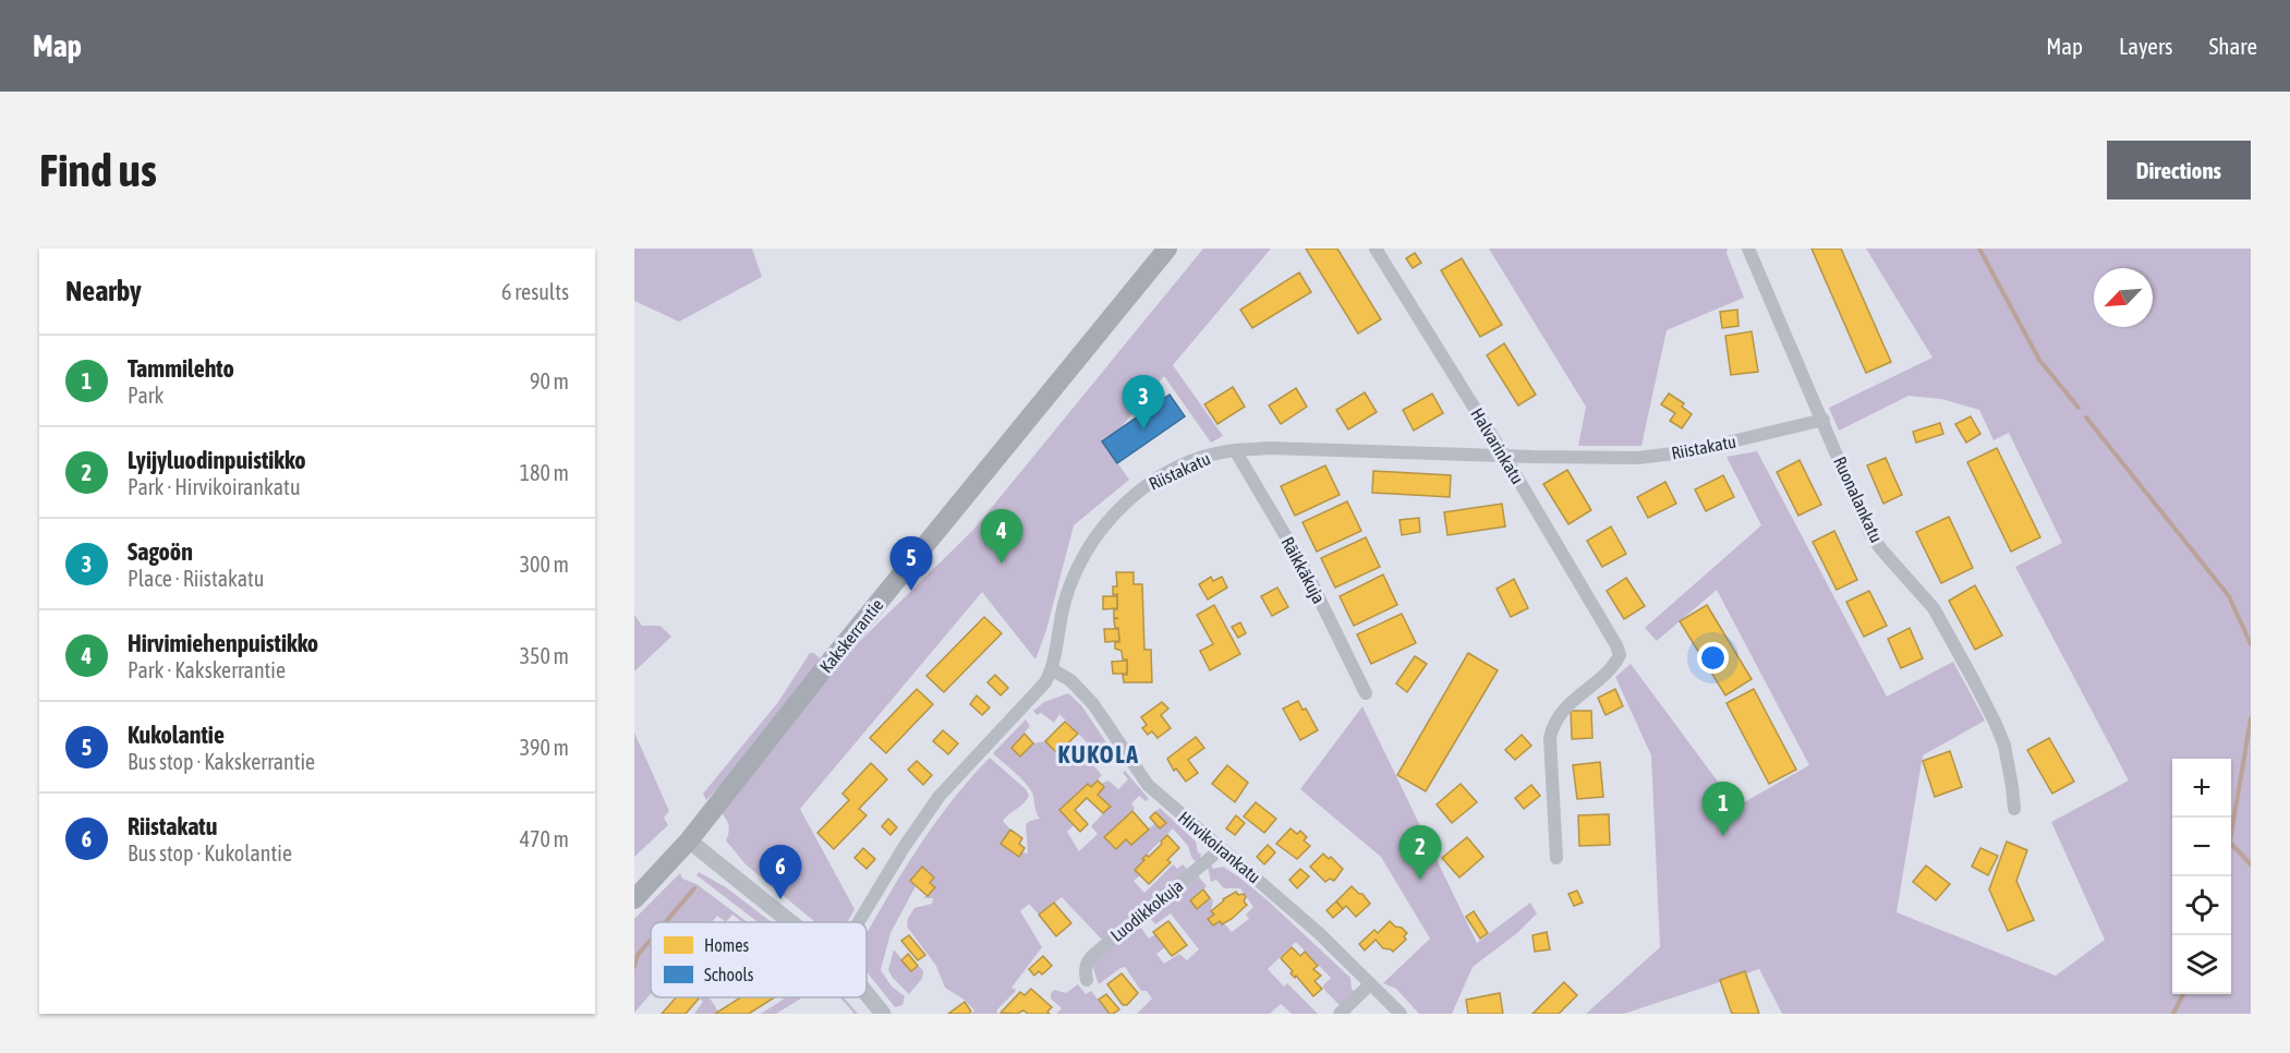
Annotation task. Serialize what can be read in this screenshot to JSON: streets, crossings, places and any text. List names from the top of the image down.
{
  "streets": {
    "main road": ["Kakskerrantie"],
    "street": [
      "Halvarinkatu",
      "Riistakatu",
      "Ruonalankatu",
      "Räikkäkuja",
      "Hirvikoirankatu",
      "Luodikkokuja"
    ]
  },
  "crossings": [
    ["Halvarinkatu", "Riistakatu"],
    ["Riistakatu", "Ruonalankatu"],
    ["Riistakatu", "Räikkäkuja"],
    ["Riistakatu", "Hirvikoirankatu"],
    ["Hirvikoirankatu", "Luodikkokuja"]
  ],
  "districts": ["KUKOLA"],
  "legend": ["Homes", "Schools"],
  "north": "bottom left",
  "page": {
    "header": "Map",
    "nav": ["Map", "Layers", "Share"],
    "buttons": "Directions",
    "title": "Find us",
    "heading": ["Nearby", "6 results"],
    "list": [
      {
        "mark": "1",
        "name": "Tammilehto",
        "note": "Park",
        "value": "90 m"
      },
      {
        "mark": "2",
        "name": "Lyijyluodinpuistikko",
        "note": "Park · Hirvikoirankatu",
        "value": "180 m"
      },
      {
        "mark": "3",
        "name": "Sagoön",
        "note": "Place · Riistakatu",
        "value": "300 m"
      },
      {
        "mark": "4",
        "name": "Hirvimiehenpuistikko",
        "note": "Park · Kakskerrantie",
        "value": "350 m"
      },
      {
        "mark": "5",
        "name": "Kukolantie",
        "note": "Bus stop · Kakskerrantie",
        "value": "390 m"
      },
      {
        "mark": "6",
        "name": "Riistakatu",
        "note": "Bus stop · Kukolantie",
        "value": "470 m"
      }
    ],
    "pins": [
      "3",
      "4",
      "5",
      "1",
      "2",
      "6"
    ],
    "map_buttons": ["+", "−"]
  }
}
